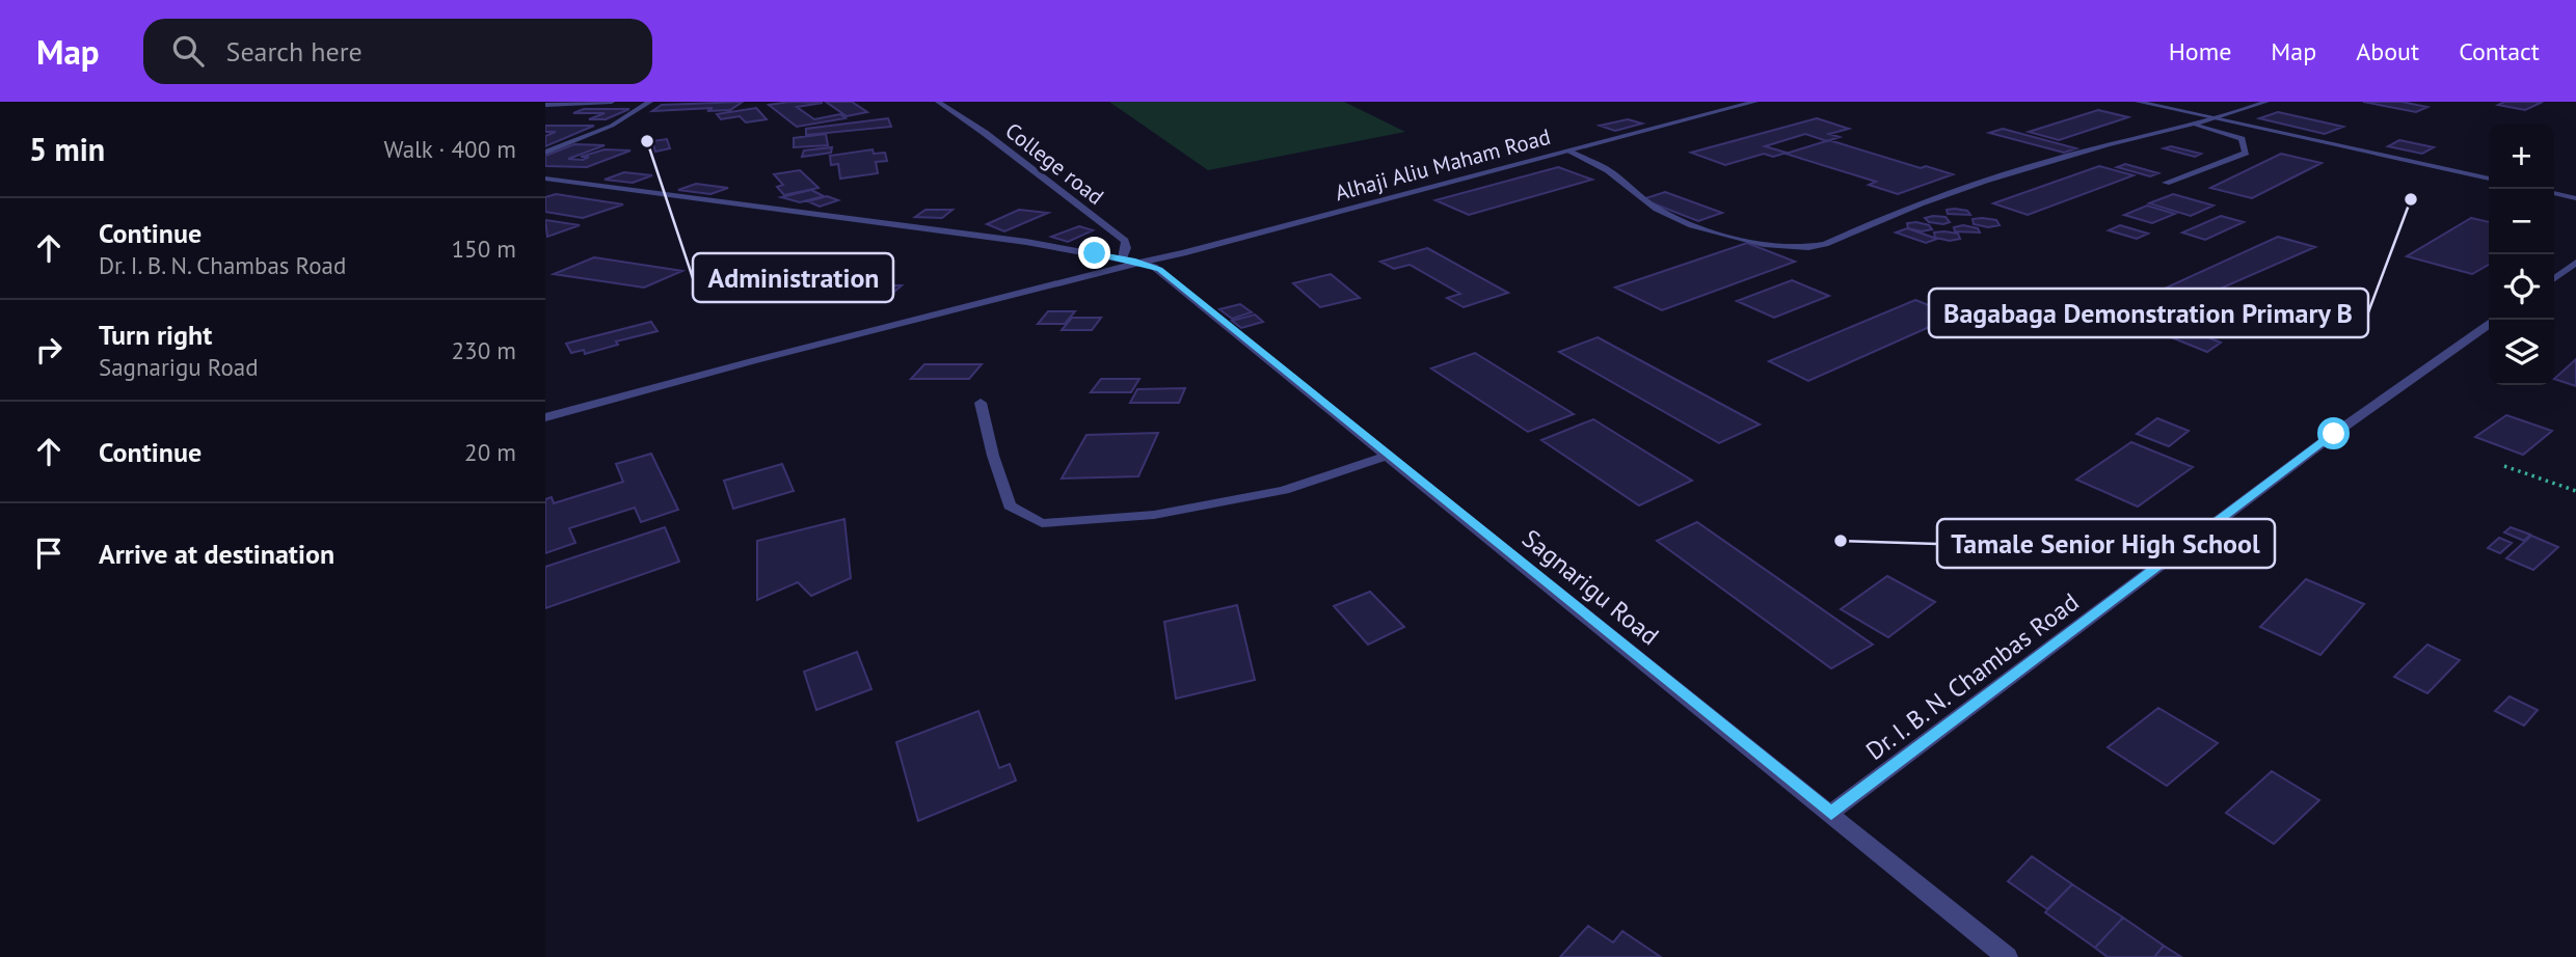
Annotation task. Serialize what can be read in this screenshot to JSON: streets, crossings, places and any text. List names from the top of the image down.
{
  "streets": {
    "street": [
      "College road",
      "Alhaji Aliu Maham Road",
      "Sagnarigu Road",
      "Dr. I. B. N. Chambas Road"
    ]
  },
  "crossings": [
    ["Alhaji Aliu Maham Road", "Sagnarigu Road"],
    ["Sagnarigu Road", "Dr. I. B. N. Chambas Road"]
  ],
  "places": ["Administration", "Bagabaga Demonstration Primary B", "Tamale Senior High School"],
  "page": {
    "header": "Map",
    "search": "Search here",
    "nav": [
      "Home",
      "Map",
      "About",
      "Contact"
    ],
    "heading": ["5 min", "Walk · 400 m"],
    "map_buttons": ["+", "−"],
    "list": [
      ["Continue", "Dr. I. B. N. Chambas Road", "150 m"],
      ["Turn right", "Sagnarigu Road", "230 m"],
      ["Continue", "20 m"],
      "Arrive at destination"
    ]
  }
}
